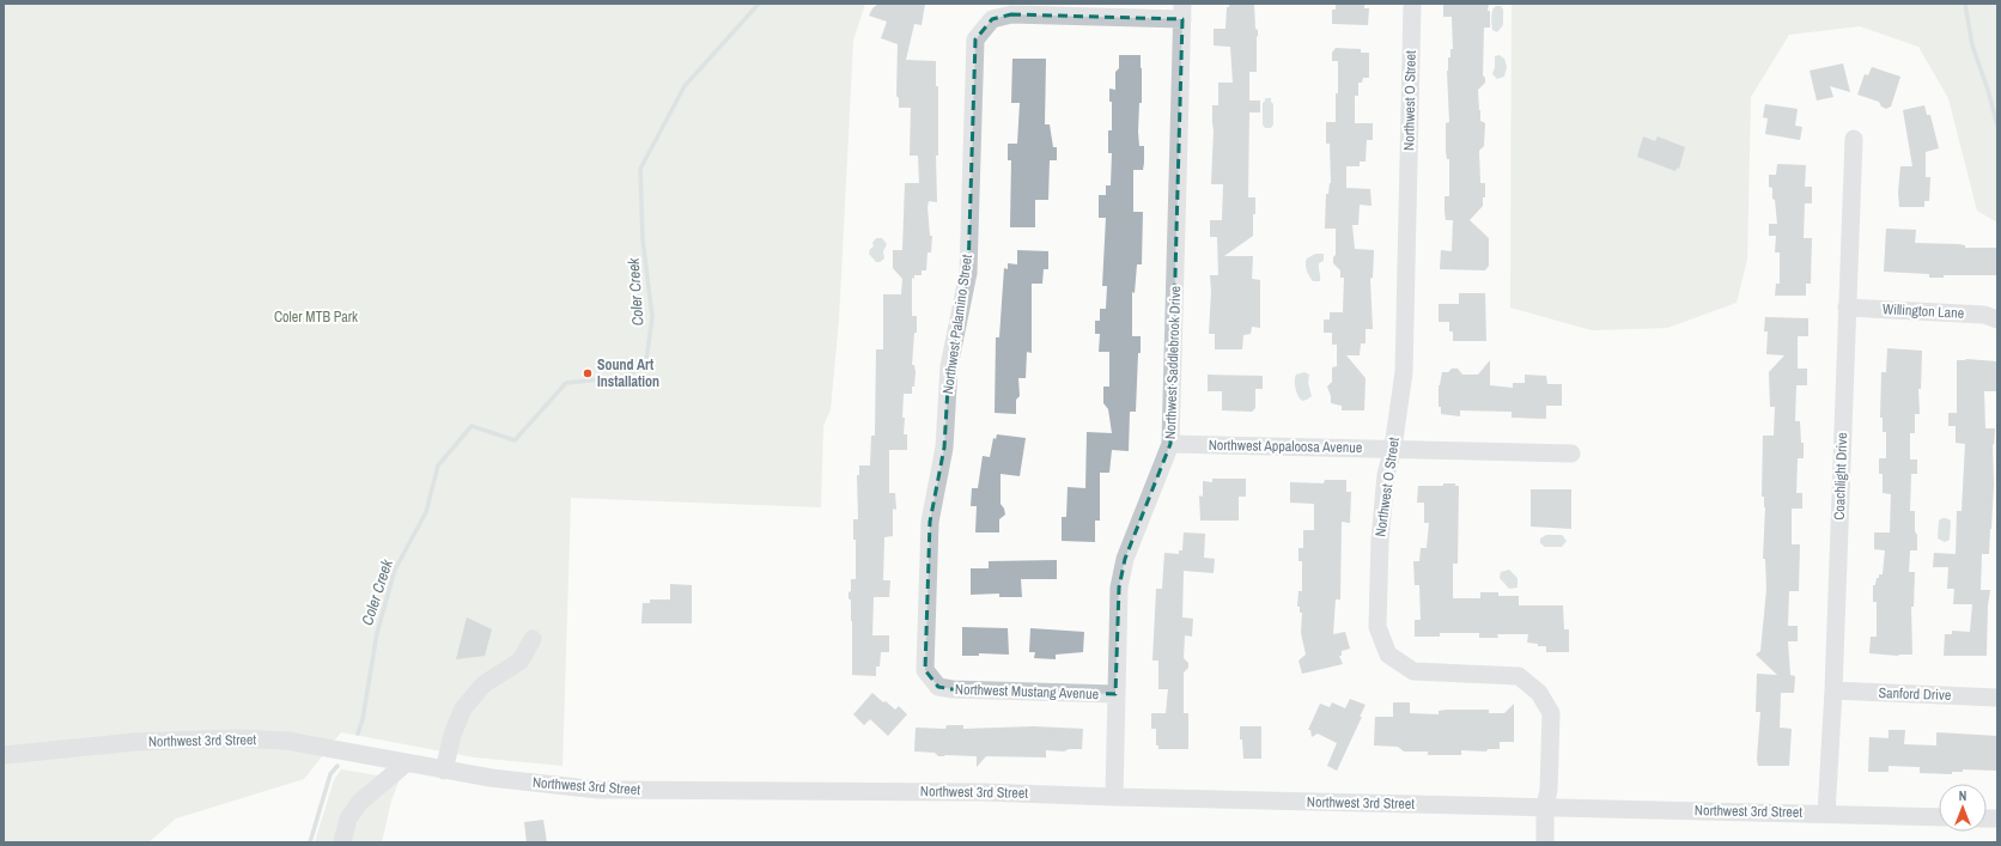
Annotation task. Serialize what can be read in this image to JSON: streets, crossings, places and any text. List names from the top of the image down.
{
  "streets": {
    "street": [
      "Northwest O Street",
      "Willington Lane",
      "Northwest Palamino Street",
      "Northwest Saddlebrook Drive",
      "Northwest Appaloosa Avenue",
      "Coachlight Drive",
      "Northwest Mustang Avenue",
      "Sanford Drive",
      "Northwest 3rd Street"
    ]
  },
  "crossings": [
    ["Northwest O Street", "Northwest Appaloosa Avenue"],
    ["Northwest O Street", "Northwest 3rd Street"],
    ["Willington Lane", "Coachlight Drive"],
    ["Northwest Palamino Street", "Northwest Saddlebrook Drive"],
    ["Northwest Palamino Street", "Northwest Mustang Avenue"],
    ["Northwest Saddlebrook Drive", "Northwest Appaloosa Avenue"],
    ["Northwest Saddlebrook Drive", "Northwest Mustang Avenue"],
    ["Northwest Saddlebrook Drive", "Northwest 3rd Street"],
    ["Coachlight Drive", "Sanford Drive"],
    ["Coachlight Drive", "Northwest 3rd Street"]
  ],
  "water": ["Coler Creek"],
  "parks": ["Coler MTB Park"],
  "places": ["Sound Art Installation"],
  "north": "top"
}
